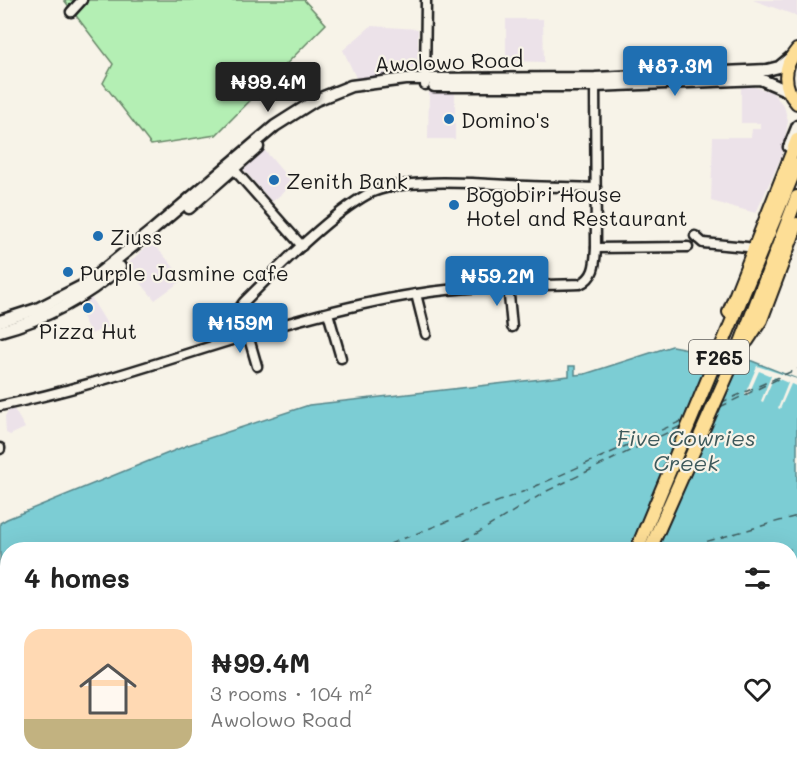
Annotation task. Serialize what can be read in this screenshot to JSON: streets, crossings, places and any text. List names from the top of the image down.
{
  "streets": {
    "main road": ["Awolowo Road", "F265"]
  },
  "water": ["Five Cowries Creek"],
  "places": [
    "Domino's",
    "Zenith Bank",
    "Bogobiri House Hotel and Restaurant",
    "Ziuss",
    "Purple Jasmine cafe",
    "Pizza Hut"
  ],
  "page": {
    "price": [
      "₦87.3M",
      "₦99.4M",
      "₦59.2M",
      "₦159M"
    ],
    "heading": "4 homes",
    "list": [
      {
        "name": "₦99.4M",
        "note": "3 rooms · 104 m² · Awolowo Road"
      }
    ]
  }
}
